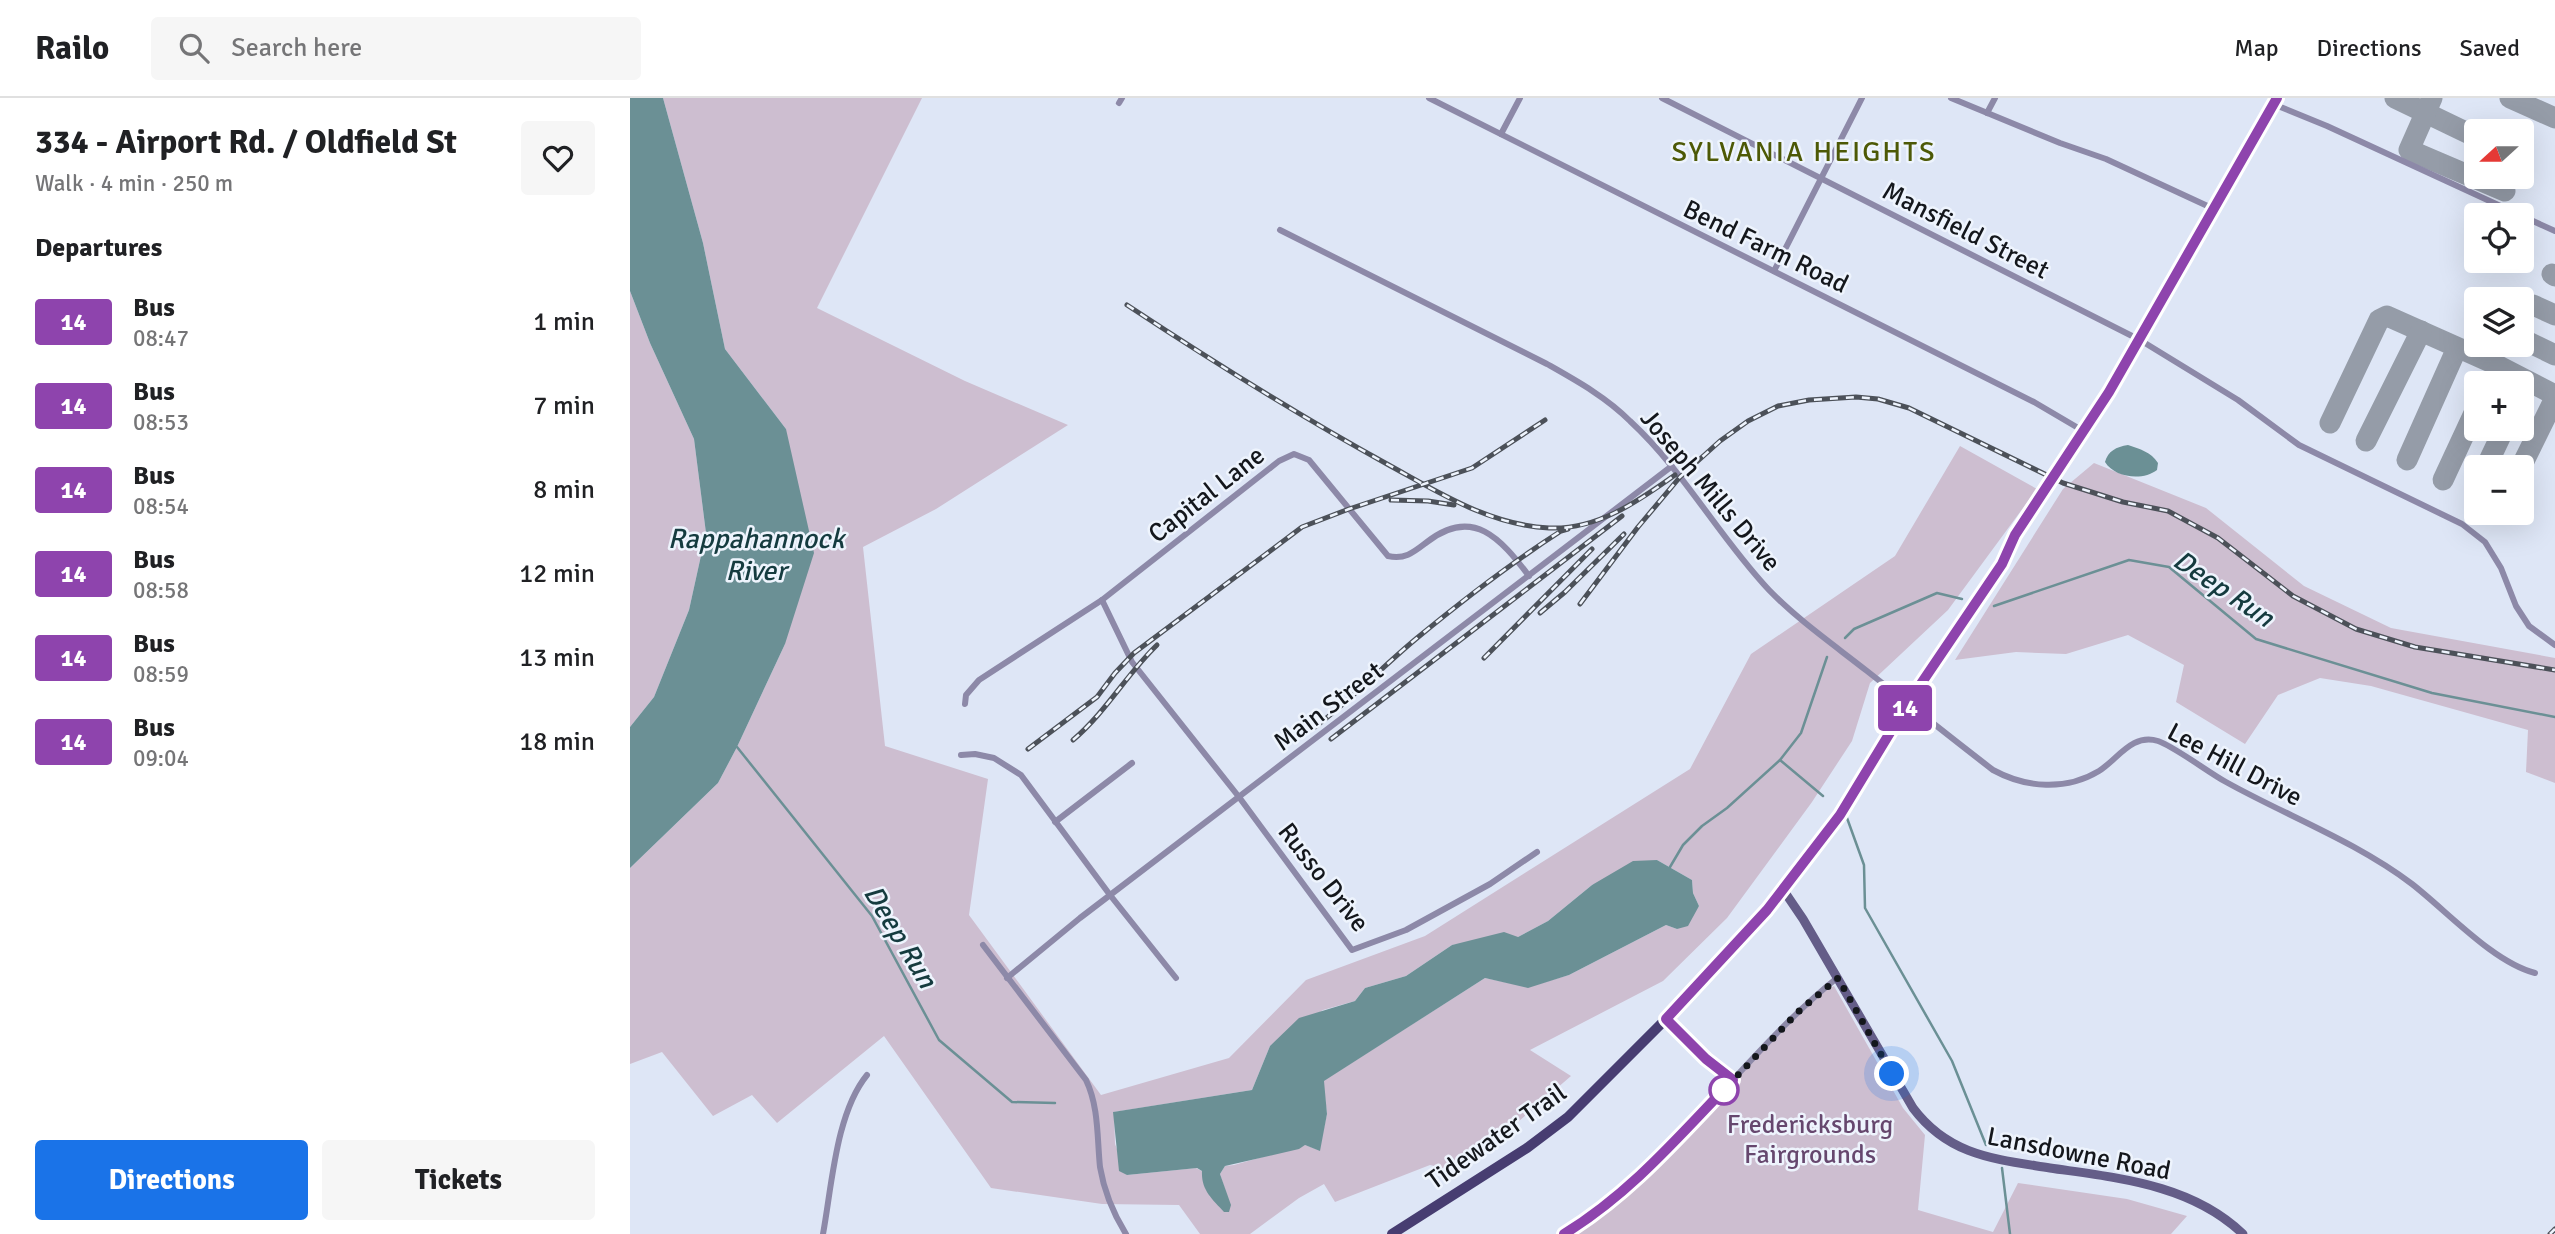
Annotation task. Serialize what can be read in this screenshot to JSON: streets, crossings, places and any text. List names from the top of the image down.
{
  "streets": {
    "main road": ["Tidewater Trail", "Lansdowne Road"],
    "street": [
      "Mansfield Street",
      "Bend Farm Road",
      "Joseph Mills Drive",
      "Capital Lane",
      "Main Street",
      "Lee Hill Drive",
      "Russo Drive"
    ]
  },
  "crossings": [
    ["Mansfield Street", "Tidewater Trail"],
    ["Bend Farm Road", "Tidewater Trail"],
    ["Joseph Mills Drive", "Main Street"],
    ["Joseph Mills Drive", "Lee Hill Drive"],
    ["Joseph Mills Drive", "Tidewater Trail"],
    ["Capital Lane", "Main Street"],
    ["Main Street", "Russo Drive"],
    ["Lee Hill Drive", "Tidewater Trail"],
    ["Tidewater Trail", "Lansdowne Road"]
  ],
  "districts": ["SYLVANIA HEIGHTS"],
  "water": ["Rappahannock River", "Deep Run"],
  "parks": ["Fredericksburg Fairgrounds"],
  "lines": ["bus line 14"],
  "north": "left",
  "page": {
    "header": "Railo",
    "search": "Search here",
    "nav": ["Map", "Directions", "Saved"],
    "heading": [
      ["334 - Airport Rd. / Oldfield St", "Walk · 4 min · 250 m"],
      "Departures"
    ],
    "on_map": "14",
    "map_buttons": ["+", "−"],
    "list": [
      {
        "mark": "14",
        "name": "Bus",
        "note": "08:47",
        "value": "1 min"
      },
      {
        "mark": "14",
        "name": "Bus",
        "note": "08:53",
        "value": "7 min"
      },
      {
        "mark": "14",
        "name": "Bus",
        "note": "08:54",
        "value": "8 min"
      },
      {
        "mark": "14",
        "name": "Bus",
        "note": "08:58",
        "value": "12 min"
      },
      {
        "mark": "14",
        "name": "Bus",
        "note": "08:59",
        "value": "13 min"
      },
      {
        "mark": "14",
        "name": "Bus",
        "note": "09:04",
        "value": "18 min"
      }
    ],
    "buttons": ["Directions", "Tickets"]
  }
}
